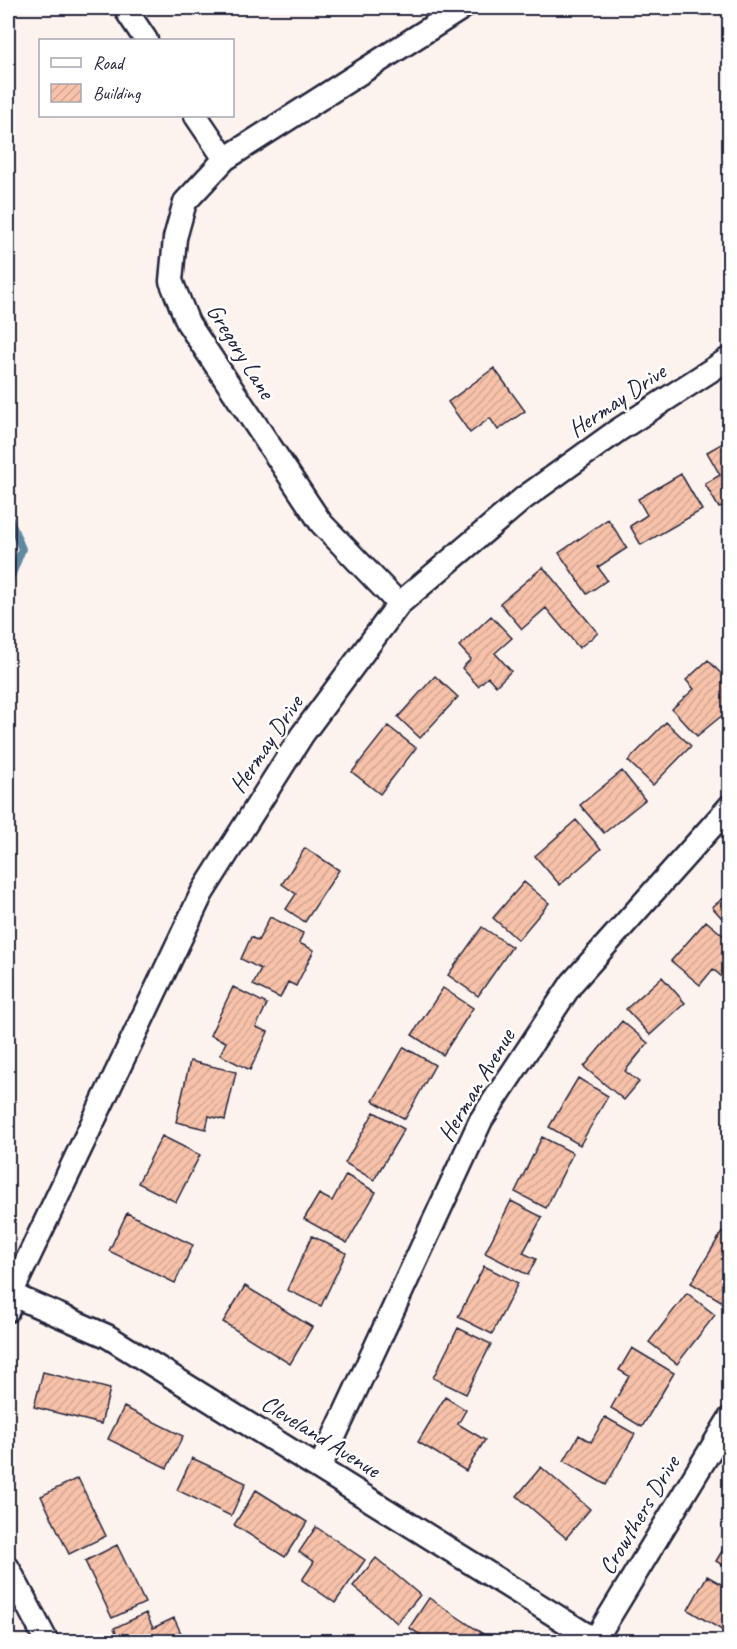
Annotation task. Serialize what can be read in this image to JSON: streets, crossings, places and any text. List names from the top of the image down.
{
  "streets": {
    "street": [
      "Gregory Lane",
      "Hermay Drive",
      "Herman Avenue",
      "Cleveland Avenue",
      "Crowthers Drive"
    ]
  },
  "crossings": [
    ["Gregory Lane", "Hermay Drive"],
    ["Hermay Drive", "Cleveland Avenue"],
    ["Herman Avenue", "Cleveland Avenue"],
    ["Cleveland Avenue", "Crowthers Drive"]
  ],
  "legend": ["Road", "Building"]
}
